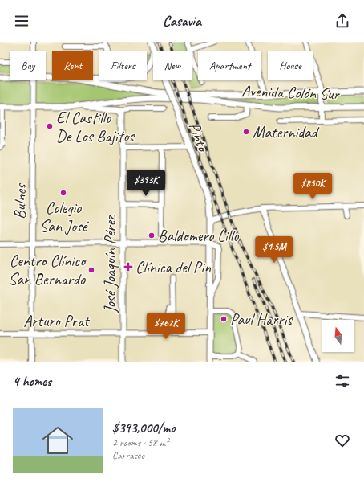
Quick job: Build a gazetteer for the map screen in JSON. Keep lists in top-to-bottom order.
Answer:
{
  "streets": {
    "main road": ["Avenida Colón Sur", "Pinto", "José Joaquín Pérez"],
    "street": ["Bulnes", "Arturo Prat"]
  },
  "crossings": [
    ["Avenida Colón Sur", "Bulnes"],
    ["Avenida Colón Sur", "José Joaquín Pérez"],
    ["Pinto", "Arturo Prat"],
    ["Bulnes", "Arturo Prat"],
    ["José Joaquín Pérez", "Arturo Prat"]
  ],
  "places": {
    "other": [
      "El Castillo De Los Bajitos",
      "Maternidad",
      "Colegio San José",
      "Baldomero Lillo",
      "Centro Clínico San Bernardo",
      "Paul Harris"
    ],
    "health": ["Clínica del Pin"]
  },
  "north": "top",
  "page": {
    "header": "Casavia",
    "chip": [
      "Buy",
      "Rent",
      "Filters",
      "New",
      "Apartment",
      "House"
    ],
    "price": [
      "$393K",
      "$850K",
      "$1.5M",
      "$762K"
    ],
    "heading": "4 homes",
    "list": [
      {
        "name": "$393,000/mo",
        "note": "2 rooms · 58 m² · Carrasco"
      }
    ]
  }
}
